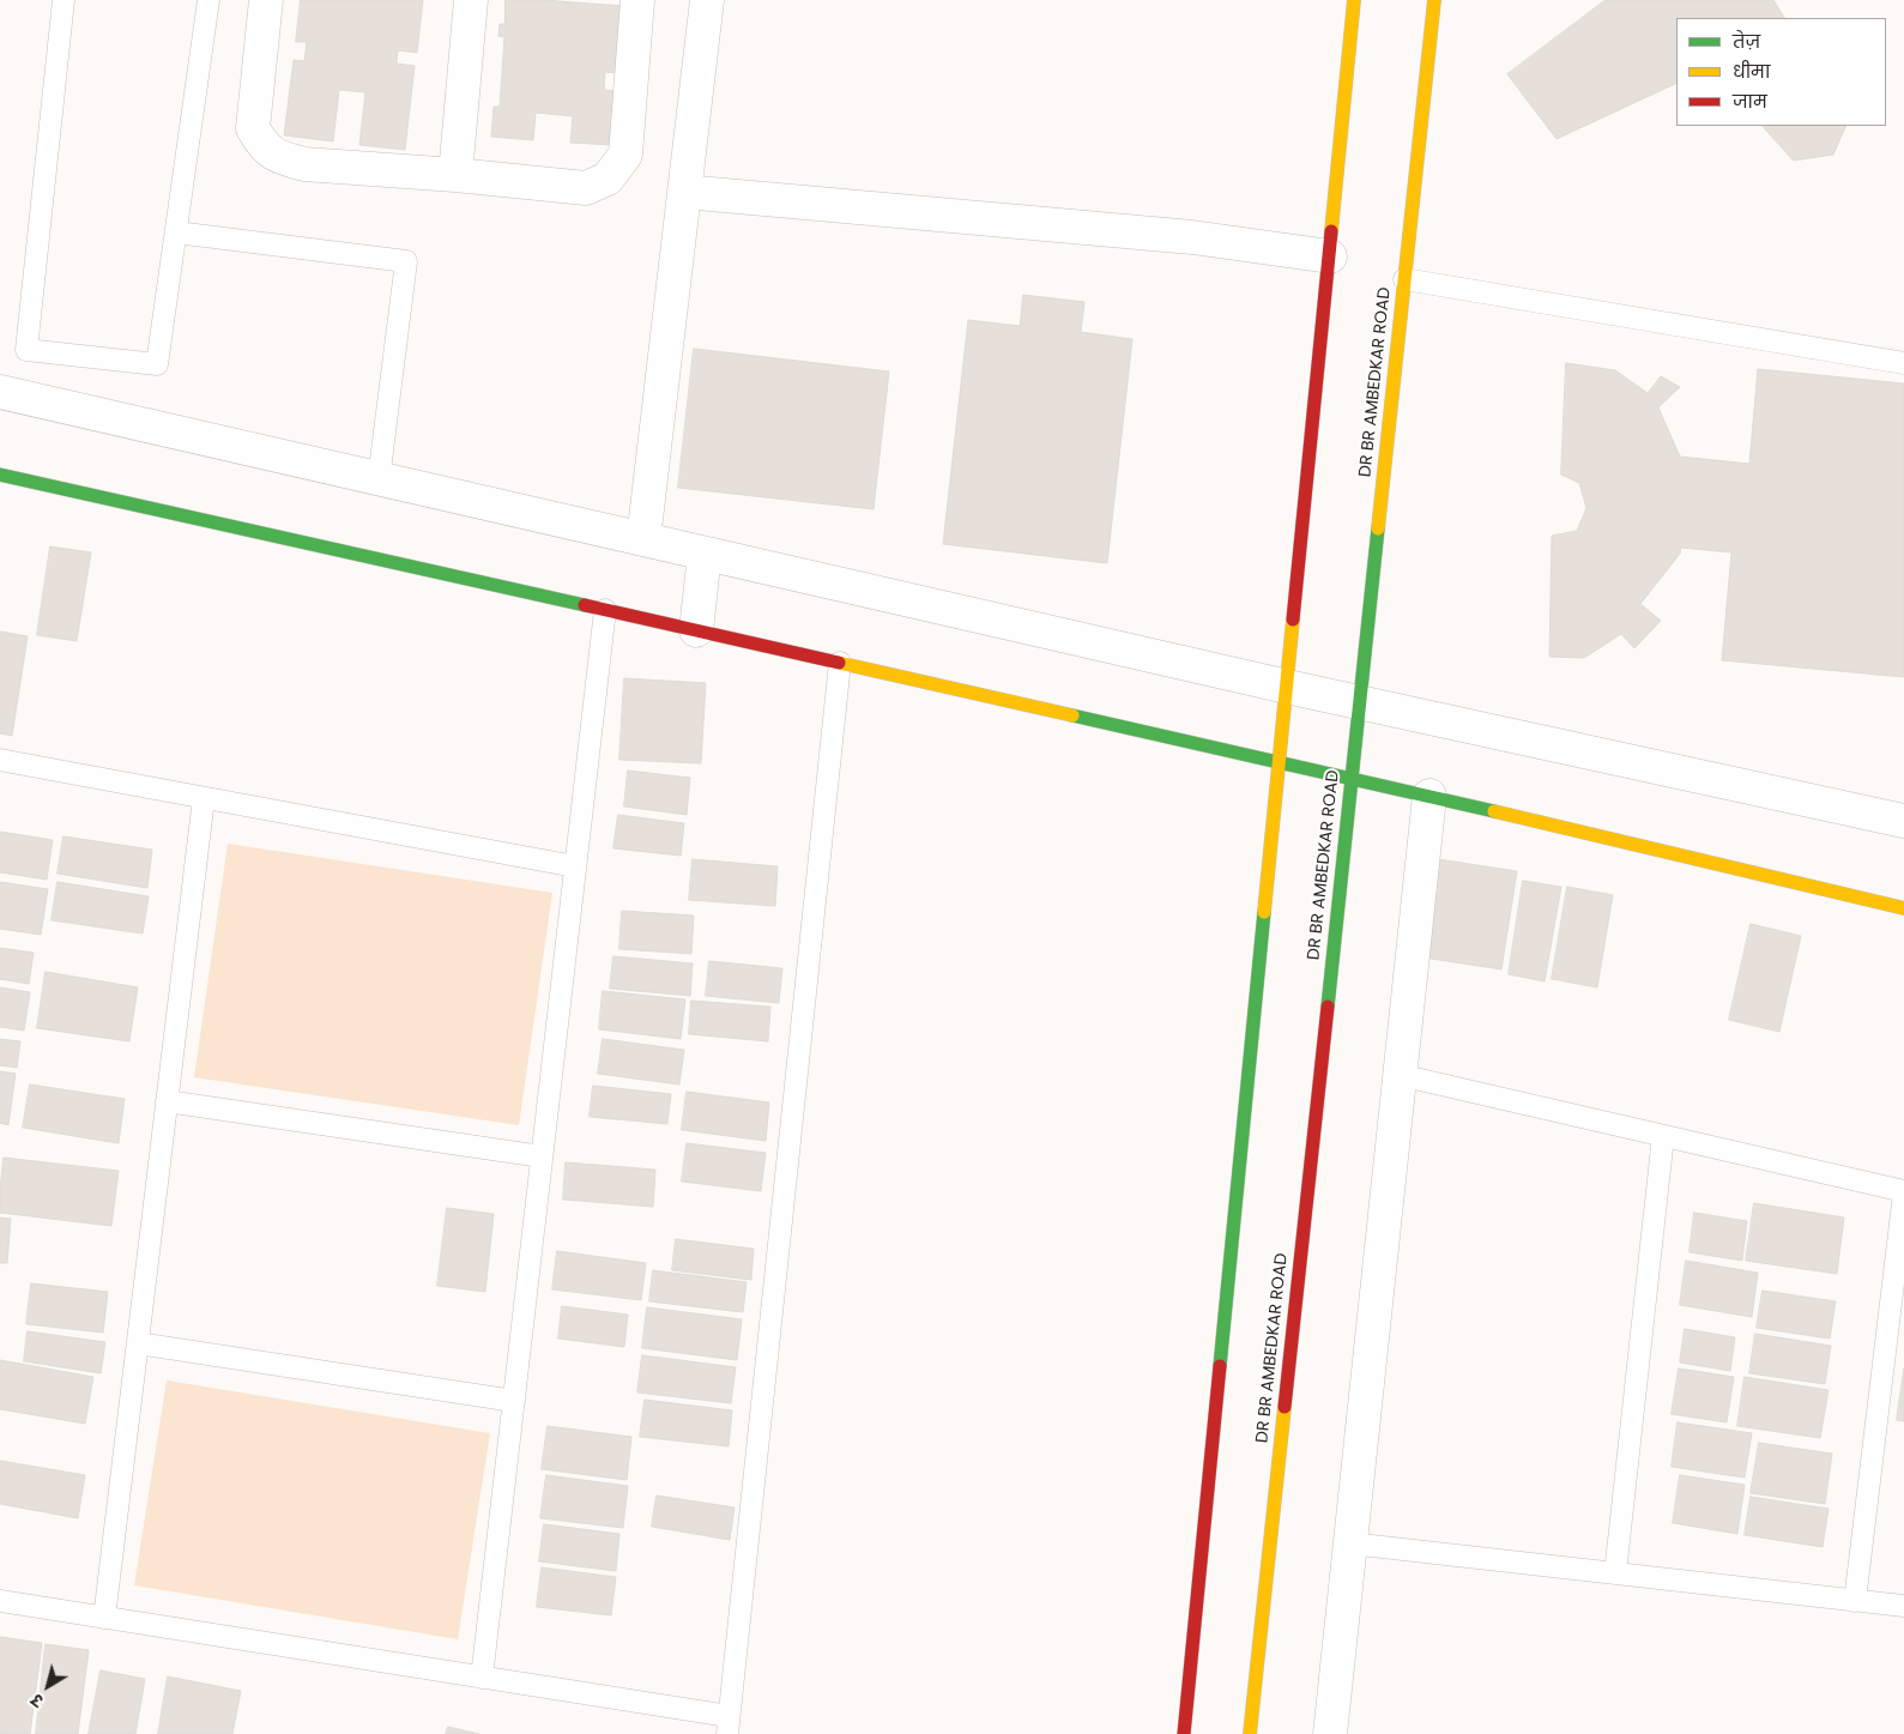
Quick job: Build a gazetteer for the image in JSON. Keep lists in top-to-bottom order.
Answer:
{
  "streets": {
    "street": ["DR BR AMBEDKAR ROAD"]
  },
  "legend": ["तेज़", "धीमा", "जाम"],
  "north": "bottom left"
}
